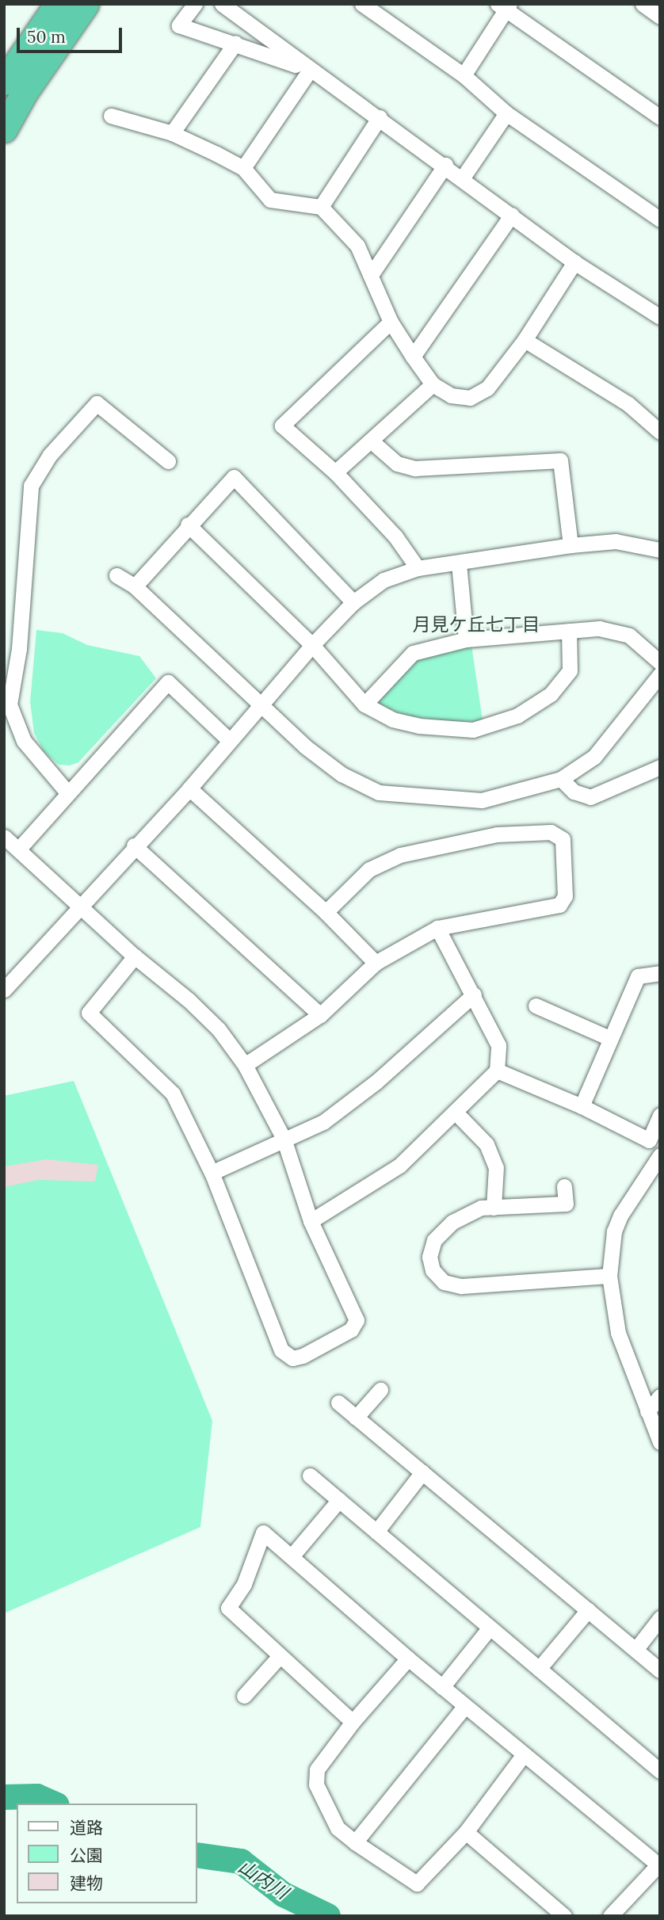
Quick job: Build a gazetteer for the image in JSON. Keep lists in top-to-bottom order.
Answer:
{
  "districts": ["月見ケ丘七丁目"],
  "water": ["山内川"],
  "legend": ["道路", "公園", "建物"],
  "scale_bar": "50 m"
}
